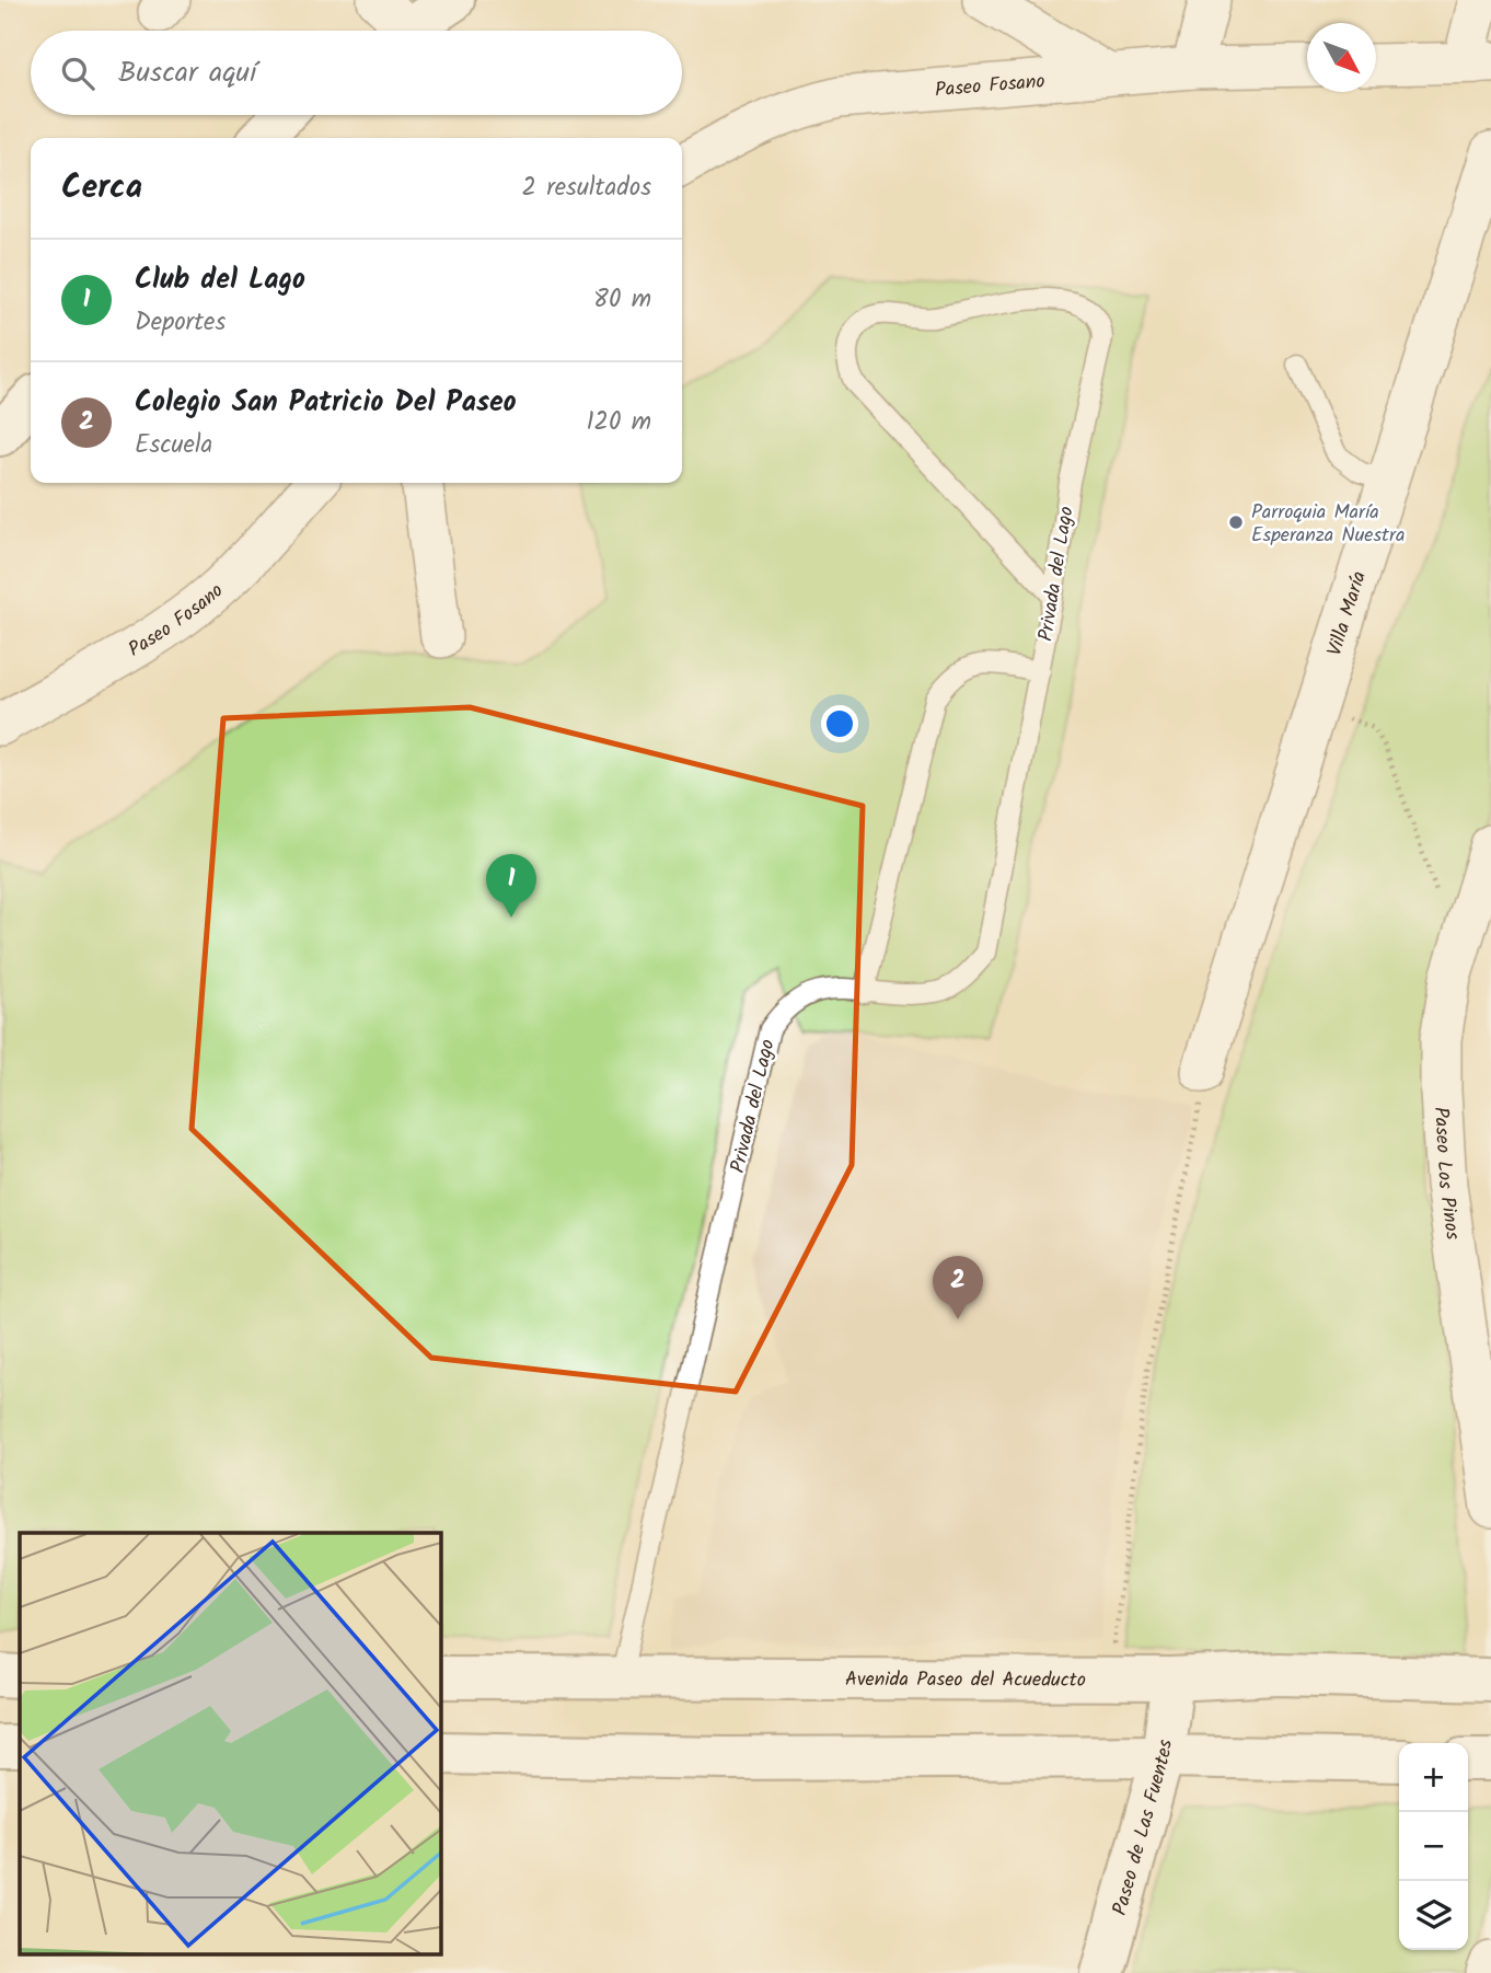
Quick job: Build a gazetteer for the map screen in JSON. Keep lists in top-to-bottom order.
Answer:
{
  "streets": {
    "street": [
      "Paseo Fosano",
      "Villa María",
      "Paseo Los Pinos",
      "Avenida Paseo del Acueducto",
      "Paseo de Las Fuentes"
    ],
    "lane": ["Privada del Lago"]
  },
  "crossings": [
    ["Privada del Lago", "Avenida Paseo del Acueducto"],
    ["Avenida Paseo del Acueducto", "Paseo de Las Fuentes"]
  ],
  "places": ["Parroquia María Esperanza Nuestra"],
  "north": "bottom right",
  "page": {
    "search": "Buscar aquí",
    "heading": ["Cerca", "2 resultados"],
    "list": [
      {
        "mark": "1",
        "name": "Club del Lago",
        "note": "Deportes",
        "value": "80 m"
      },
      {
        "mark": "2",
        "name": "Colegio San Patricio Del Paseo",
        "note": "Escuela",
        "value": "120 m"
      }
    ],
    "pins": ["1", "2"],
    "map_buttons": ["+", "−"]
  }
}
